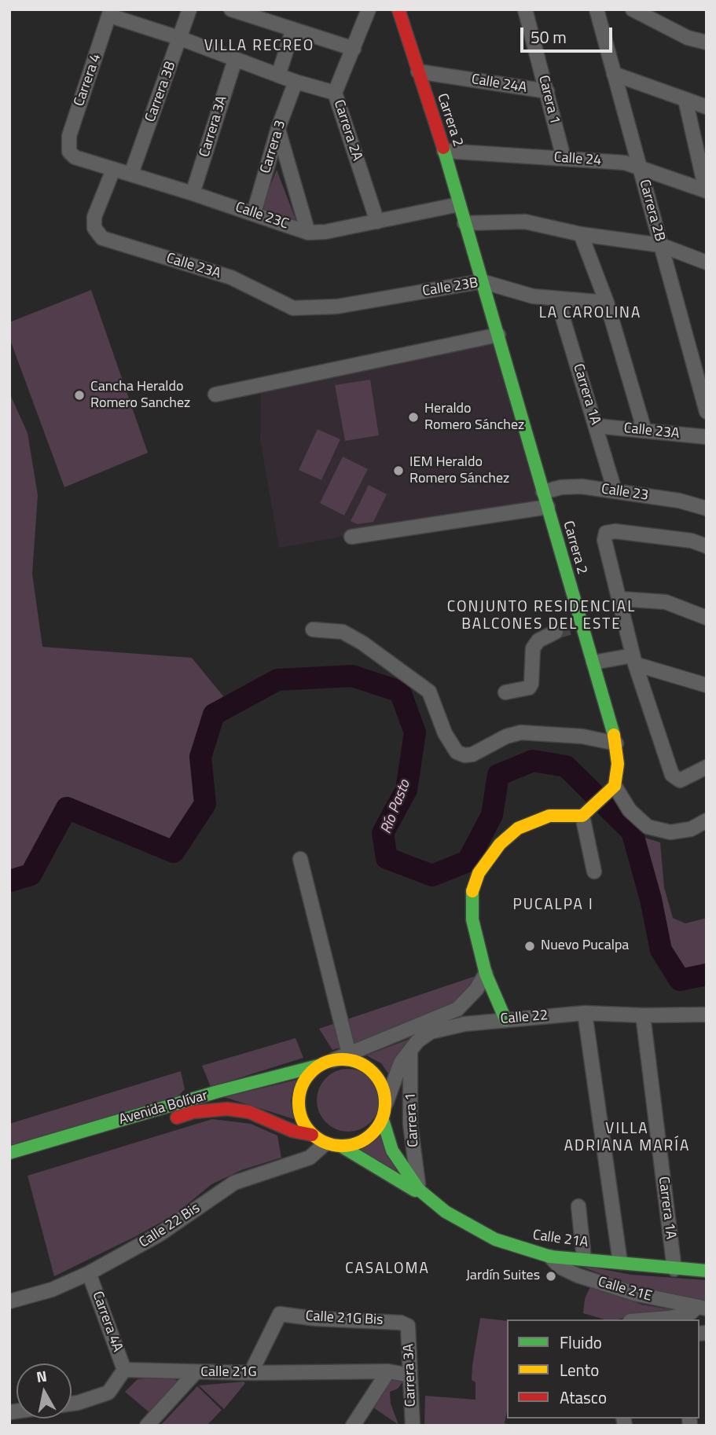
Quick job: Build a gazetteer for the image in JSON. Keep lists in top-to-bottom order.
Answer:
{
  "streets": {
    "main road": ["Carrera 2", "Avenida Bolívar", "Calle 21A"],
    "street": [
      "Carrera 4",
      "Calle 24A",
      "Carrera 3B",
      "Carera 1",
      "Carrera 3A",
      "Carrera 2A",
      "Carrera 3",
      "Calle 24",
      "Carrera 2B",
      "Calle 23C",
      "Calle 23A",
      "Calle 23B",
      "Carrera 1A",
      "Calle 23",
      "Calle 22",
      "Carrera 1",
      "Calle 22 Bis",
      "Calle 21E",
      "Calle 21G Bis",
      "Carrera 4A",
      "Calle 21G"
    ]
  },
  "crossings": [
    ["Carrera 4", "Calle 23C"],
    ["Calle 24A", "Carera 1"],
    ["Calle 24A", "Carrera 2"],
    ["Carrera 3B", "Calle 23C"],
    ["Carera 1", "Calle 24"],
    ["Carrera 2", "Calle 24"],
    ["Carrera 2", "Calle 23C"],
    ["Carrera 2", "Calle 23B"],
    ["Carrera 2", "Calle 23"],
    ["Carrera 3A", "Calle 23C"],
    ["Carrera 3A", "Calle 21G Bis"],
    ["Carrera 3A", "Calle 21G"],
    ["Carrera 2A", "Calle 23C"],
    ["Carrera 3", "Calle 23C"],
    ["Calle 24", "Carrera 2B"],
    ["Calle 23C", "Calle 23A"],
    ["Calle 23A", "Calle 23B"],
    ["Calle 23A", "Carrera 1A"],
    ["Calle 23B", "Carrera 1A"],
    ["Carrera 1A", "Calle 23"],
    ["Carrera 1A", "Calle 22"],
    ["Carrera 1A", "Calle 21A"],
    ["Calle 22", "Avenida Bolívar"],
    ["Calle 22", "Carrera 1"],
    ["Calle 22", "Calle 22 Bis"],
    ["Calle 22", "Calle 21A"],
    ["Avenida Bolívar", "Calle 22 Bis"],
    ["Avenida Bolívar", "Calle 21A"],
    ["Carrera 1", "Calle 21A"],
    ["Calle 22 Bis", "Calle 21A"],
    ["Calle 22 Bis", "Carrera 4A"],
    ["Calle 21A", "Calle 21E"],
    ["Calle 21G Bis", "Calle 21G"],
    ["Carrera 4A", "Calle 21G"]
  ],
  "districts": [
    "VILLA RECREO",
    "LA CAROLINA",
    "CONJUNTO RESIDENCIAL BALCONES DEL ESTE",
    "PUCALPA I",
    "VILLA ADRIANA MARÍA",
    "CASALOMA"
  ],
  "water": ["Río Pasto"],
  "places": [
    "Cancha Heraldo Romero Sanchez",
    "Heraldo Romero Sánchez",
    "IEM Heraldo Romero Sánchez",
    "Nuevo Pucalpa",
    "Jardín Suites"
  ],
  "legend": ["Fluido", "Lento", "Atasco"],
  "scale_bar": "50 m",
  "north": "top"
}
